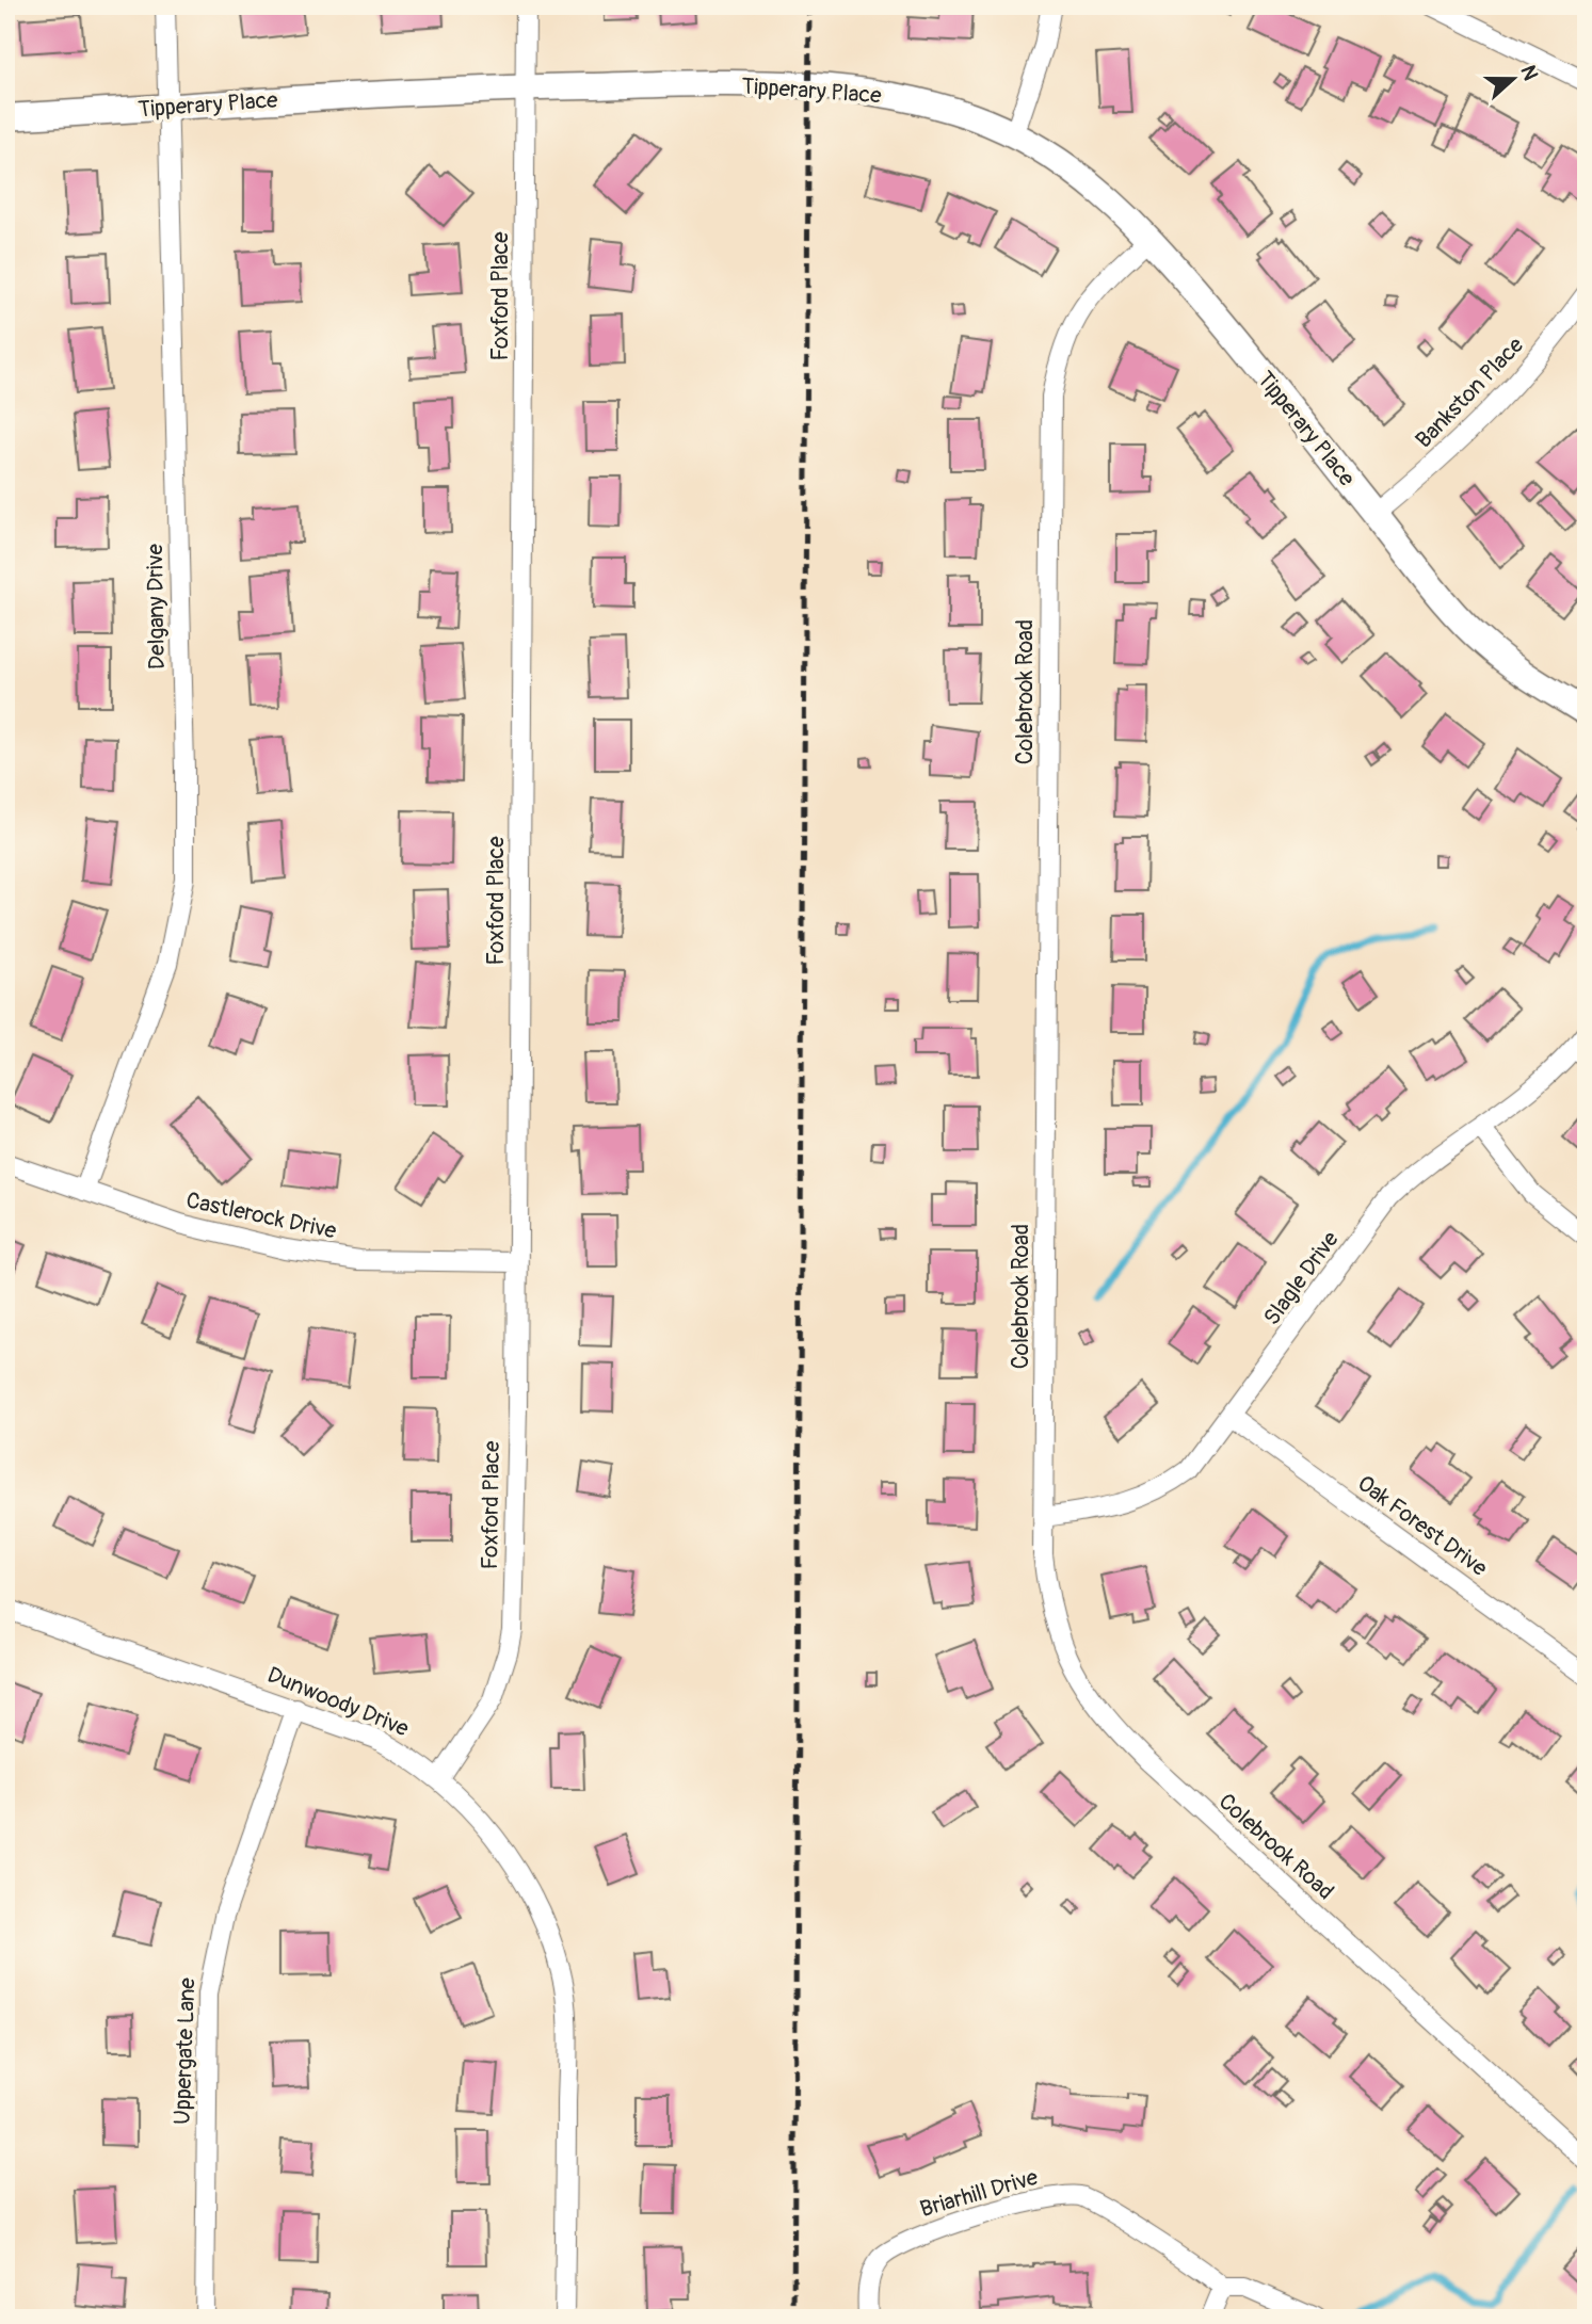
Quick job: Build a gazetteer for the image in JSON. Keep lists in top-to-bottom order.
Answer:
{
  "streets": {
    "street": [
      "Tipperary Place",
      "Foxford Place",
      "Bankston Place",
      "Delgany Drive",
      "Colebrook Road",
      "Castlerock Drive",
      "Slagle Drive",
      "Oak Forest Drive",
      "Dunwoody Drive",
      "Uppergate Lane",
      "Briarhill Drive"
    ]
  },
  "crossings": [
    ["Tipperary Place", "Foxford Place"],
    ["Tipperary Place", "Bankston Place"],
    ["Tipperary Place", "Delgany Drive"],
    ["Tipperary Place", "Colebrook Road"],
    ["Foxford Place", "Castlerock Drive"],
    ["Foxford Place", "Dunwoody Drive"],
    ["Delgany Drive", "Castlerock Drive"],
    ["Colebrook Road", "Slagle Drive"],
    ["Slagle Drive", "Oak Forest Drive"],
    ["Dunwoody Drive", "Uppergate Lane"]
  ],
  "north": "right"
}
